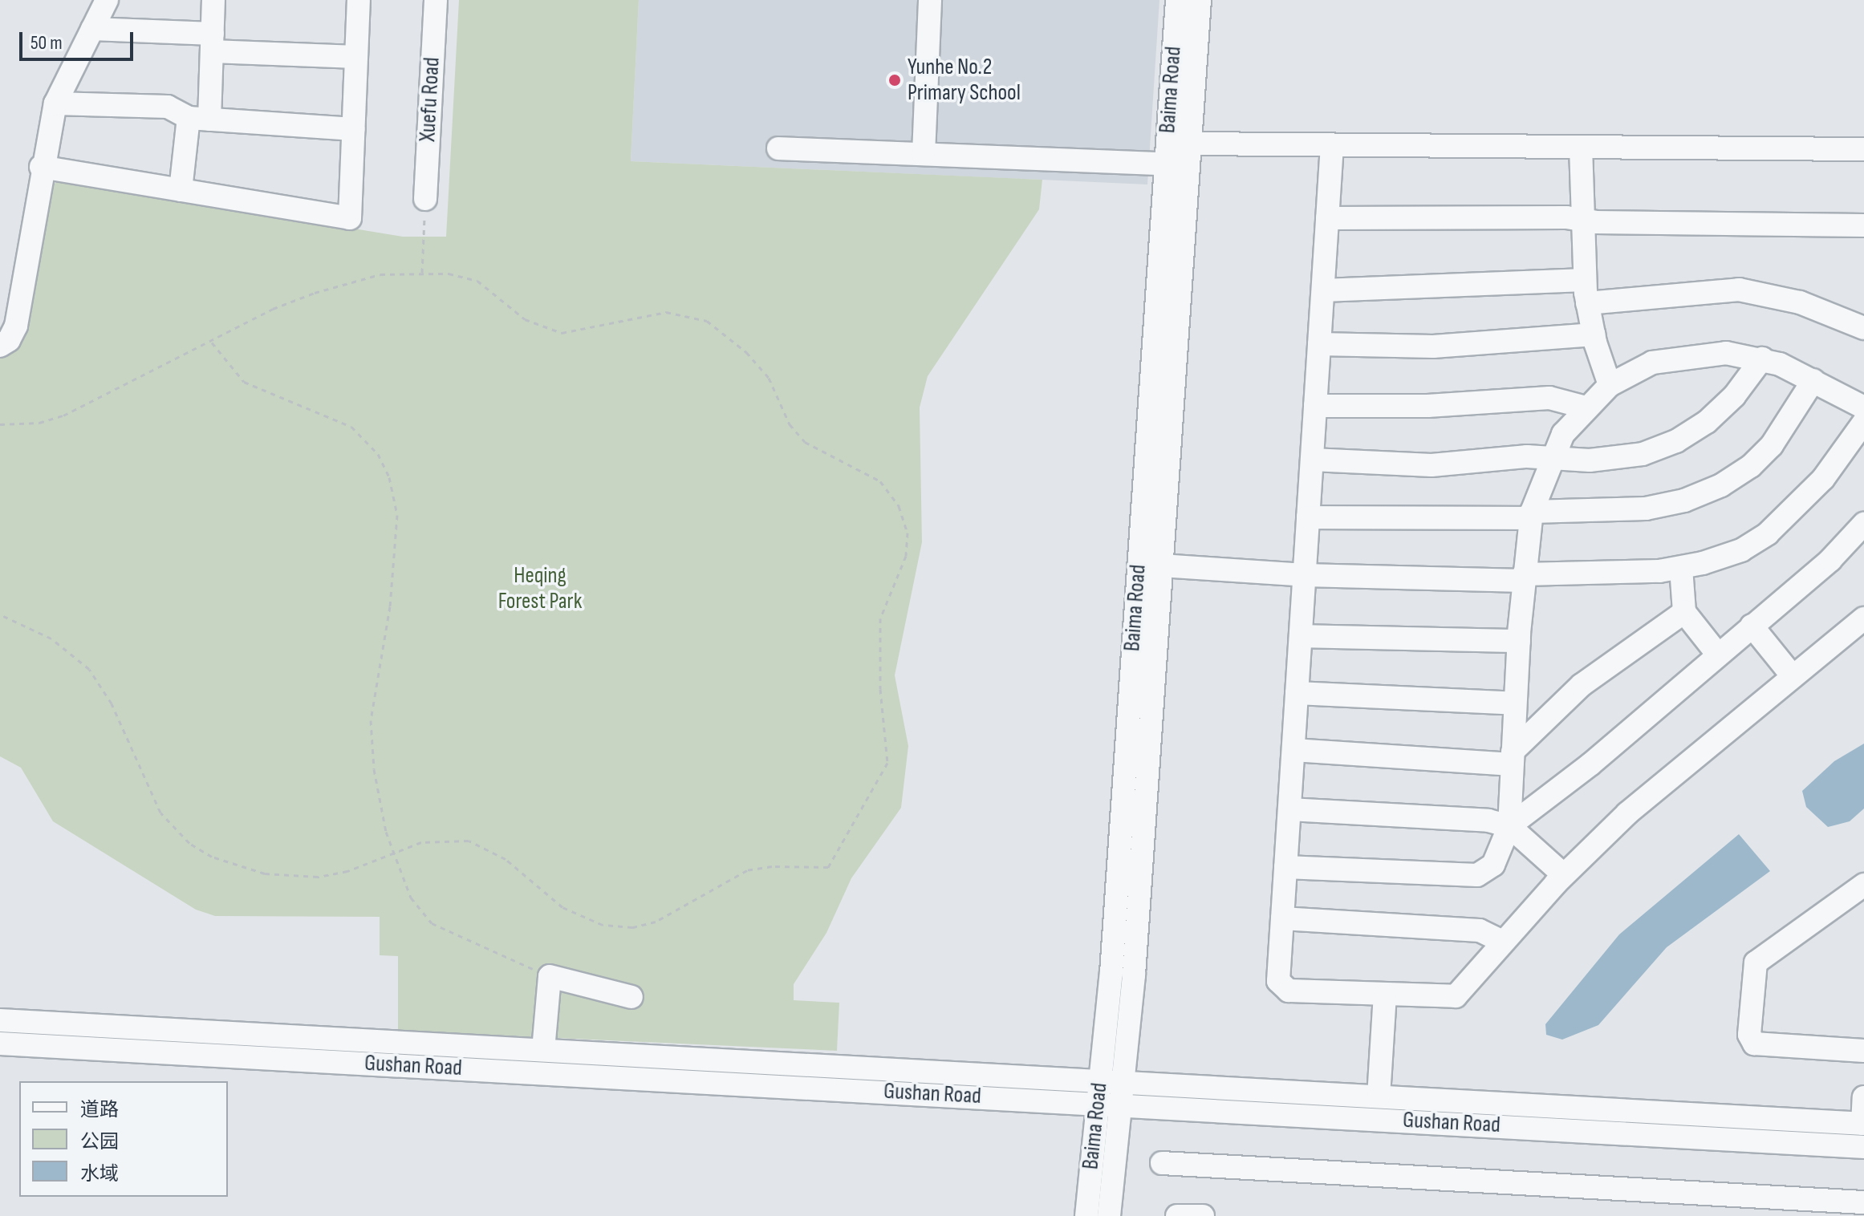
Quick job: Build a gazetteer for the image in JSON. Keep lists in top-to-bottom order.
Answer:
{
  "streets": {
    "street": ["Baima Road", "Xuefu Road", "Gushan Road"]
  },
  "crossings": [
    ["Baima Road", "Gushan Road"]
  ],
  "parks": ["Heqing Forest Park"],
  "places": ["Yunhe No.2 Primary School"],
  "legend": ["道路", "公园", "水域"],
  "scale_bar": "50 m"
}
